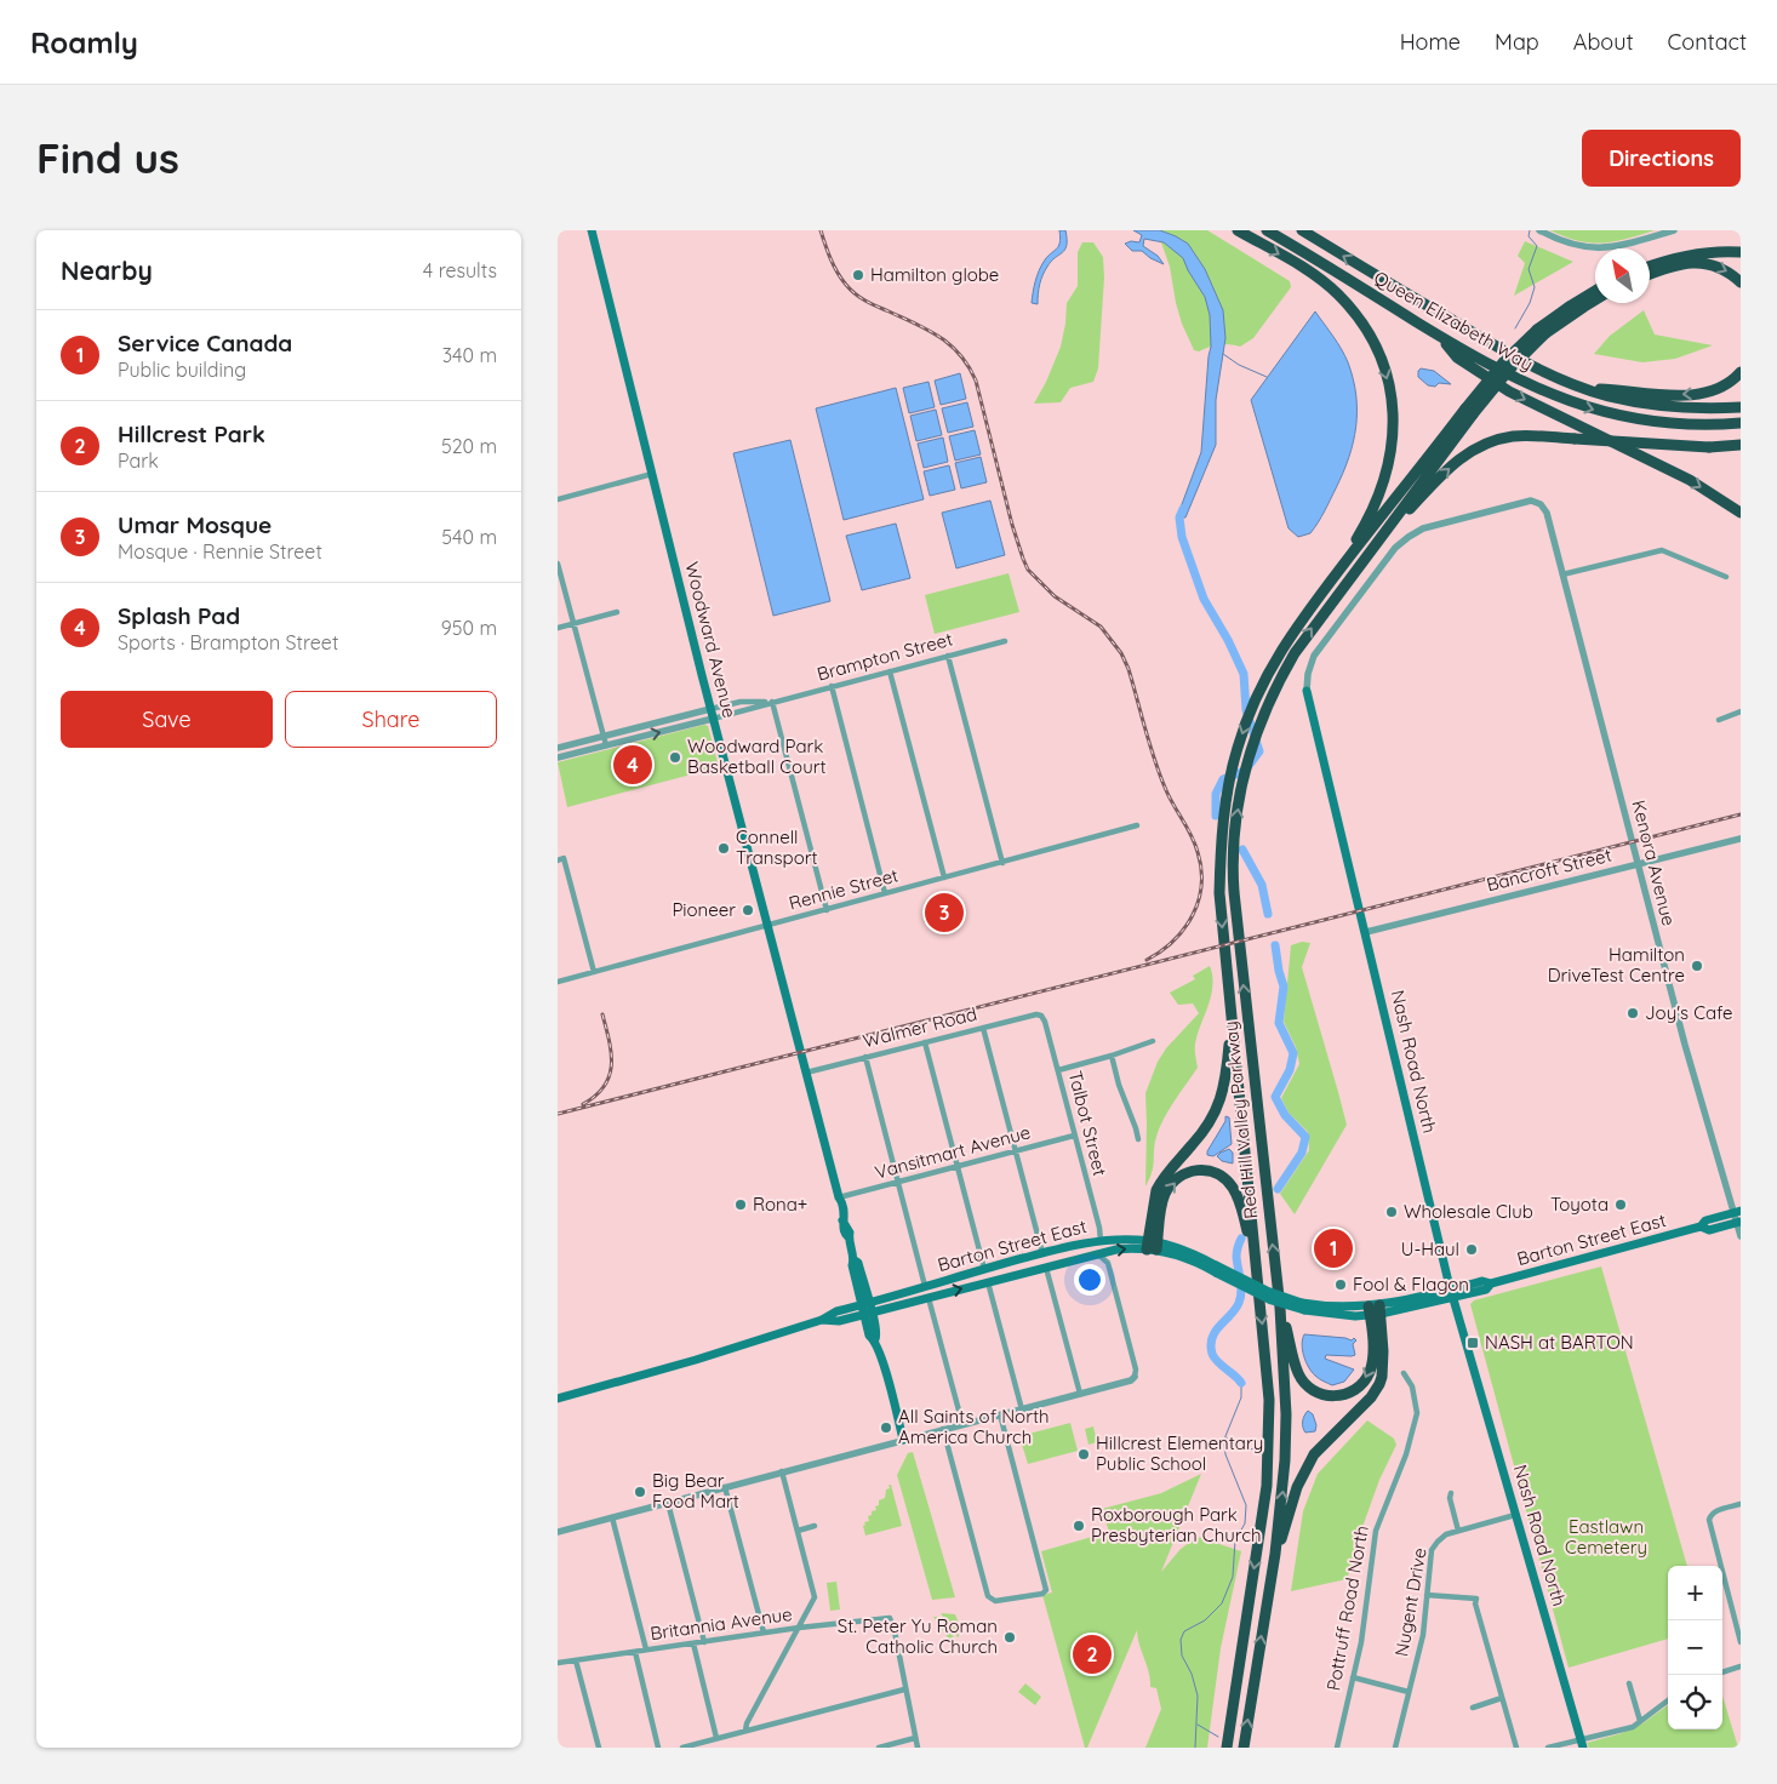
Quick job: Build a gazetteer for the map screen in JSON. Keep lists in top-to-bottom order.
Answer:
{
  "streets": {
    "highway": ["Queen Elizabeth Way", "Red Hill Valley Parkway"],
    "main road": ["Woodward Avenue", "Nash Road North", "Barton Street East"],
    "street": [
      "Brampton Street",
      "Kenora Avenue",
      "Bancroft Street",
      "Rennie Street",
      "Walmer Road",
      "Talbot Street",
      "Vansitmart Avenue",
      "Nugent Drive",
      "Pottruff Road North",
      "Britannia Avenue"
    ]
  },
  "crossings": [
    ["Woodward Avenue", "Brampton Street"],
    ["Woodward Avenue", "Rennie Street"],
    ["Woodward Avenue", "Walmer Road"],
    ["Woodward Avenue", "Vansitmart Avenue"],
    ["Woodward Avenue", "Barton Street East"],
    ["Kenora Avenue", "Bancroft Street"],
    ["Kenora Avenue", "Nash Road North"],
    ["Kenora Avenue", "Barton Street East"],
    ["Bancroft Street", "Nash Road North"],
    ["Walmer Road", "Talbot Street"],
    ["Nash Road North", "Barton Street East"],
    ["Nash Road North", "Nugent Drive"],
    ["Talbot Street", "Vansitmart Avenue"],
    ["Talbot Street", "Barton Street East"]
  ],
  "parks": ["Eastlawn Cemetery"],
  "places": {
    "other": [
      "Hamilton globe",
      "Woodward Park Basketball Court",
      "Connell Transport",
      "Pioneer",
      "Hamilton DriveTest Centre",
      "Joy's Cafe",
      "Rona+",
      "Toyota",
      "Wholesale Club",
      "U-Haul",
      "Fool & Flagon",
      "All Saints of North America Church",
      "Hillcrest Elementary Public School",
      "Big Bear Food Mart",
      "Roxborough Park Presbyterian Church",
      "St. Peter Yu Roman Catholic Church"
    ],
    "transit": ["NASH at BARTON"]
  },
  "north": "top left",
  "page": {
    "header": "Roamly",
    "nav": [
      "Home",
      "Map",
      "About",
      "Contact"
    ],
    "buttons": [
      "Directions",
      ["Save", "Share"]
    ],
    "title": "Find us",
    "heading": ["Nearby", "4 results"],
    "list": [
      {
        "mark": "1",
        "name": "Service Canada",
        "note": "Public building",
        "value": "340 m"
      },
      {
        "mark": "2",
        "name": "Hillcrest Park",
        "note": "Park",
        "value": "520 m"
      },
      {
        "mark": "3",
        "name": "Umar Mosque",
        "note": "Mosque · Rennie Street",
        "value": "540 m"
      },
      {
        "mark": "4",
        "name": "Splash Pad",
        "note": "Sports · Brampton Street",
        "value": "950 m"
      }
    ],
    "pins": [
      "4",
      "3",
      "1",
      "2"
    ],
    "map_buttons": ["+", "−"]
  }
}
